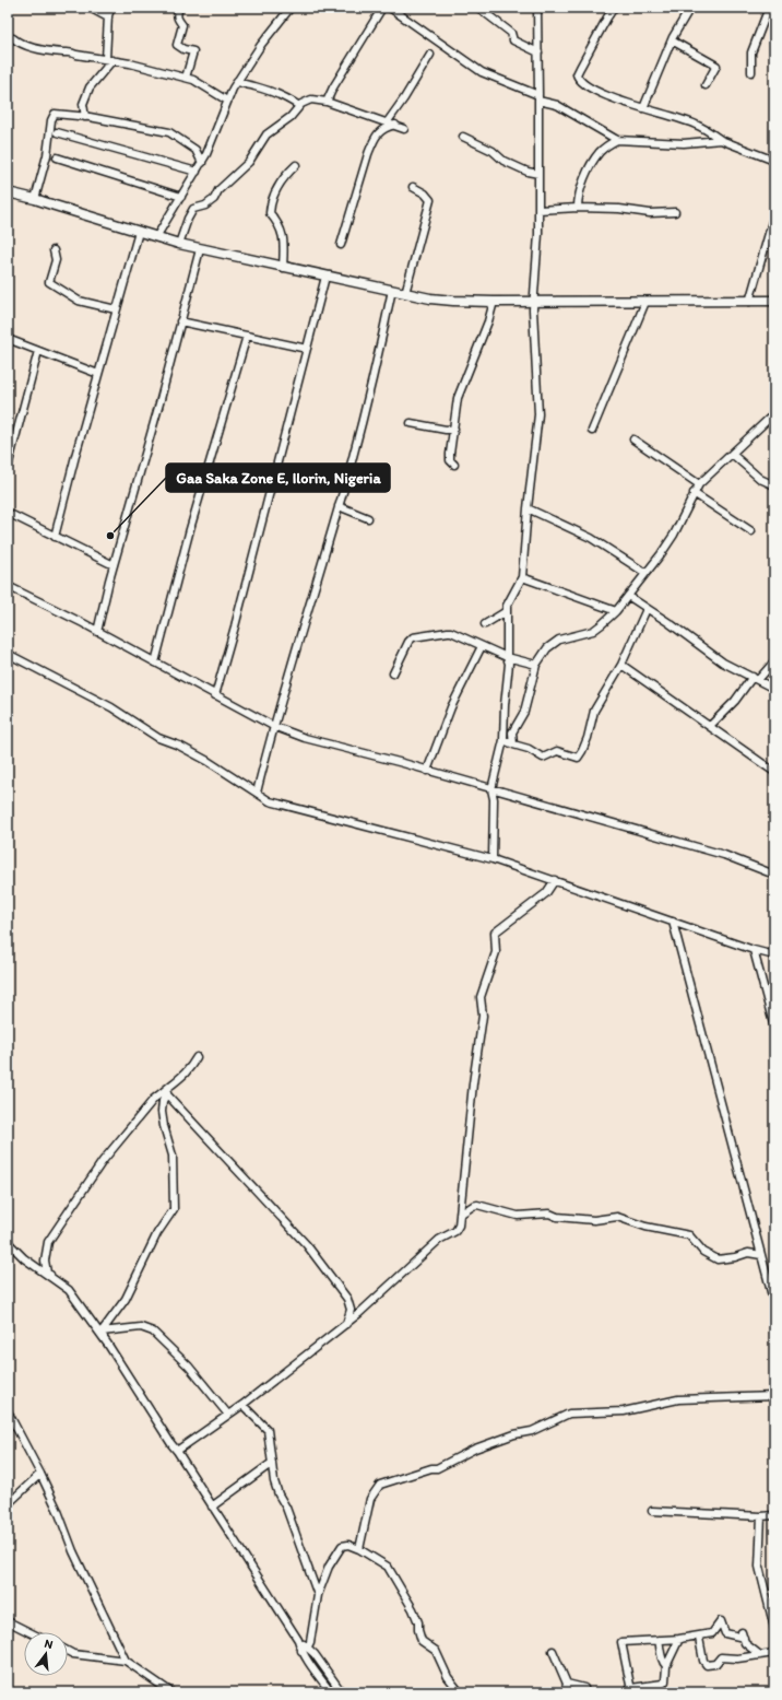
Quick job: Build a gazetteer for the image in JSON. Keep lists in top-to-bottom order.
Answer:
{
  "places": ["Gaa Saka Zone E, Ilorin, Nigeria"],
  "north": "top"
}
